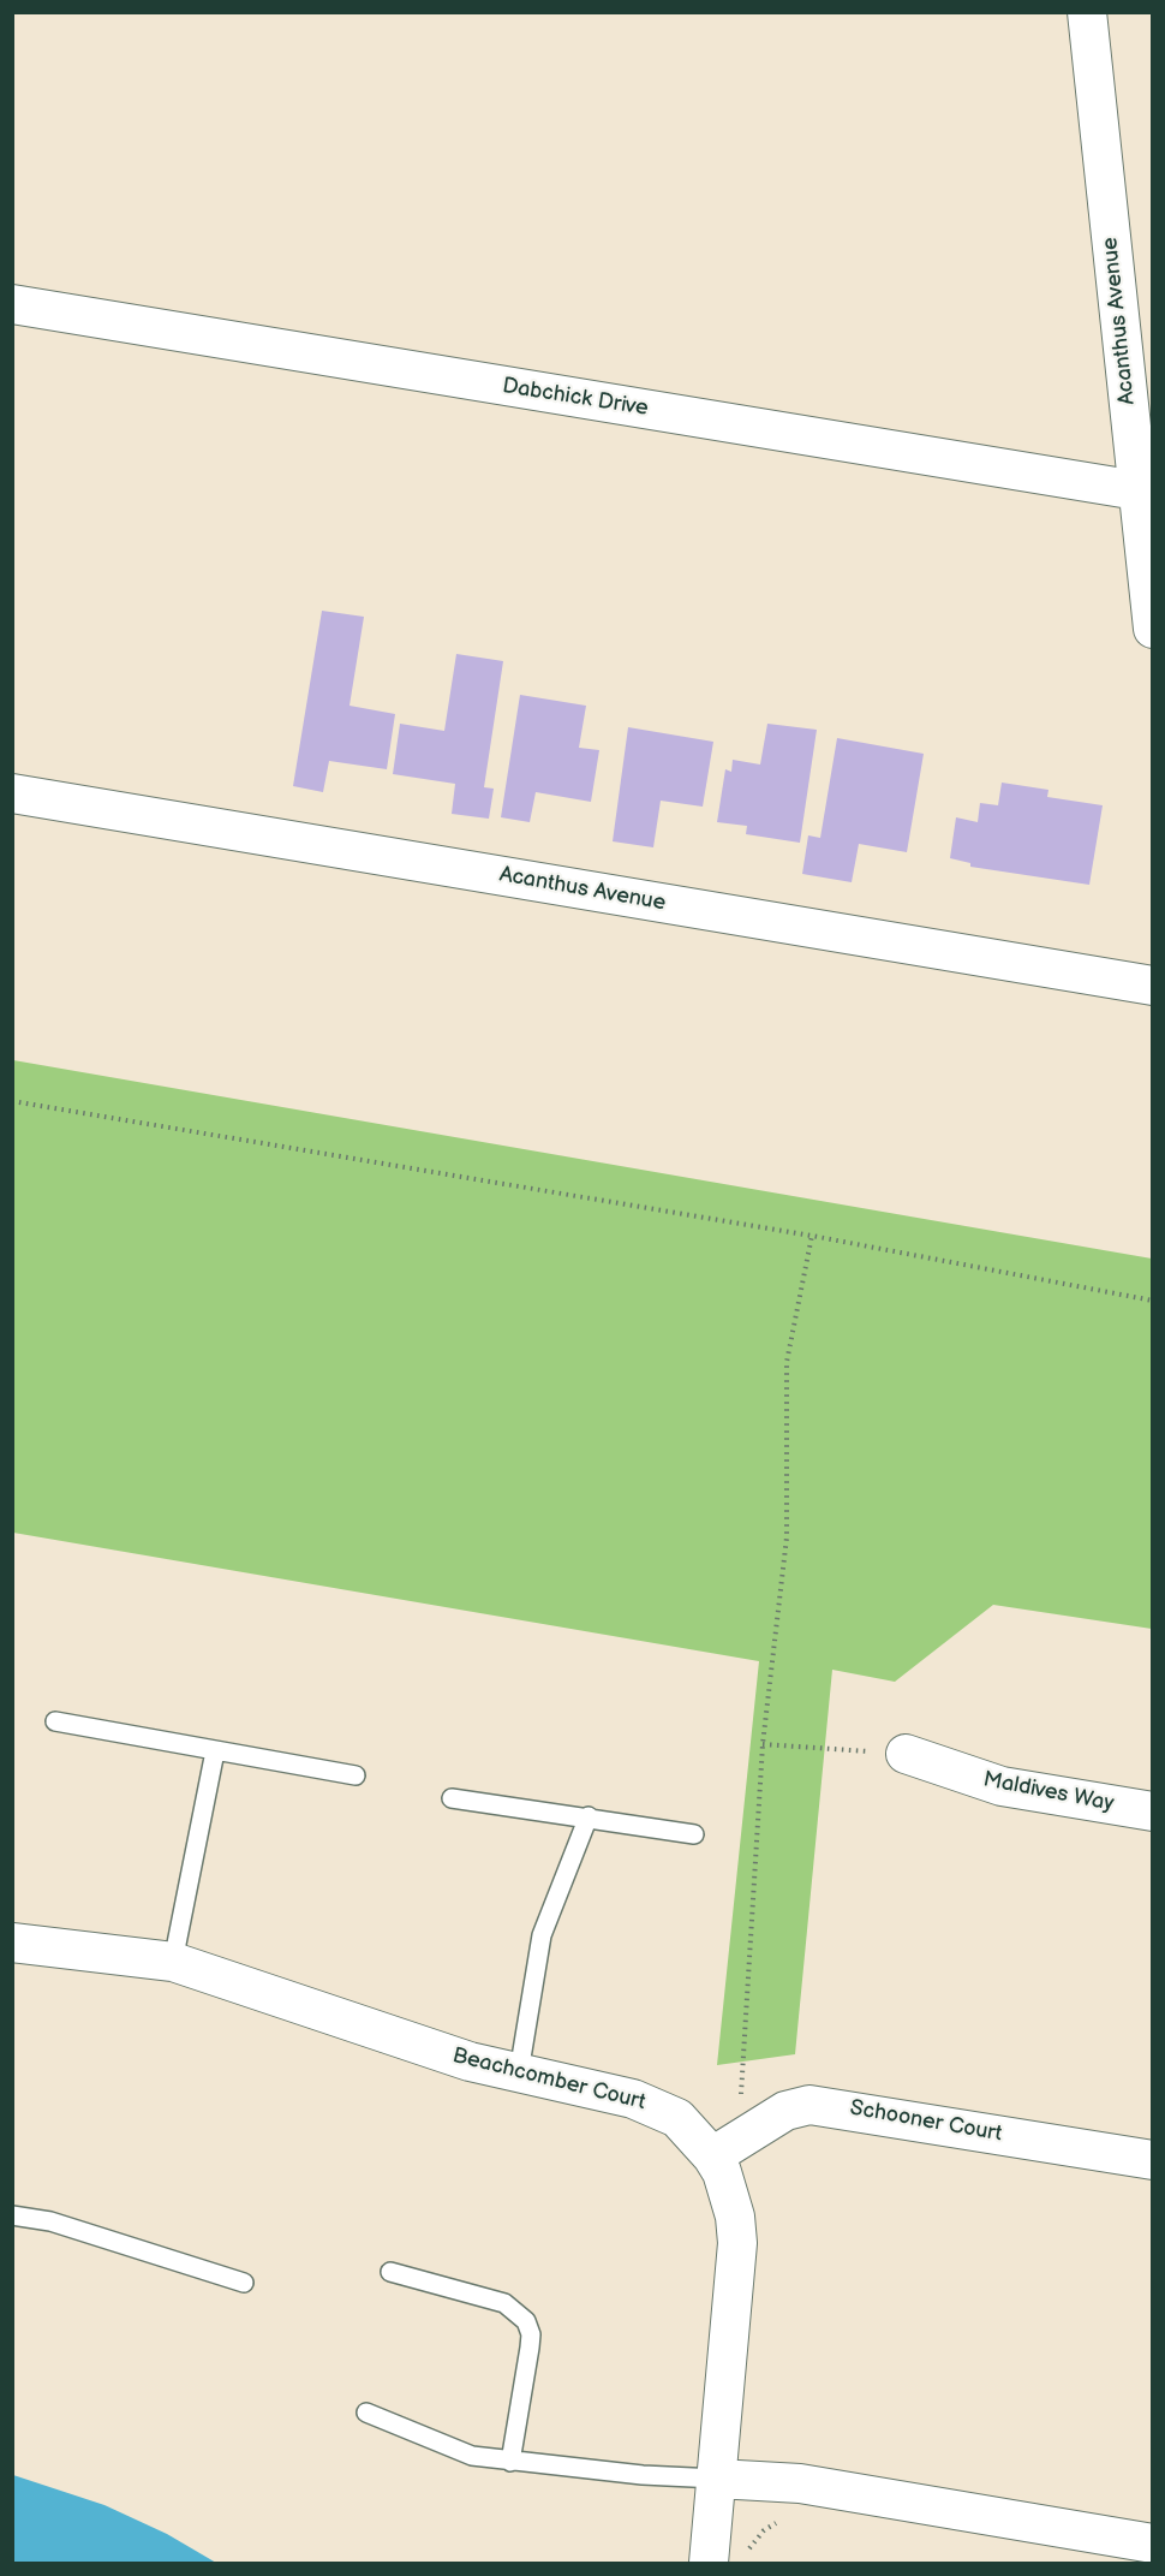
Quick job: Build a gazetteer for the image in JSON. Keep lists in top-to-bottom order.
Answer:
{
  "streets": {
    "street": [
      "Acanthus Avenue",
      "Dabchick Drive",
      "Maldives Way",
      "Beachcomber Court",
      "Schooner Court"
    ]
  },
  "crossings": [
    ["Acanthus Avenue", "Dabchick Drive"],
    ["Beachcomber Court", "Schooner Court"]
  ]
}
